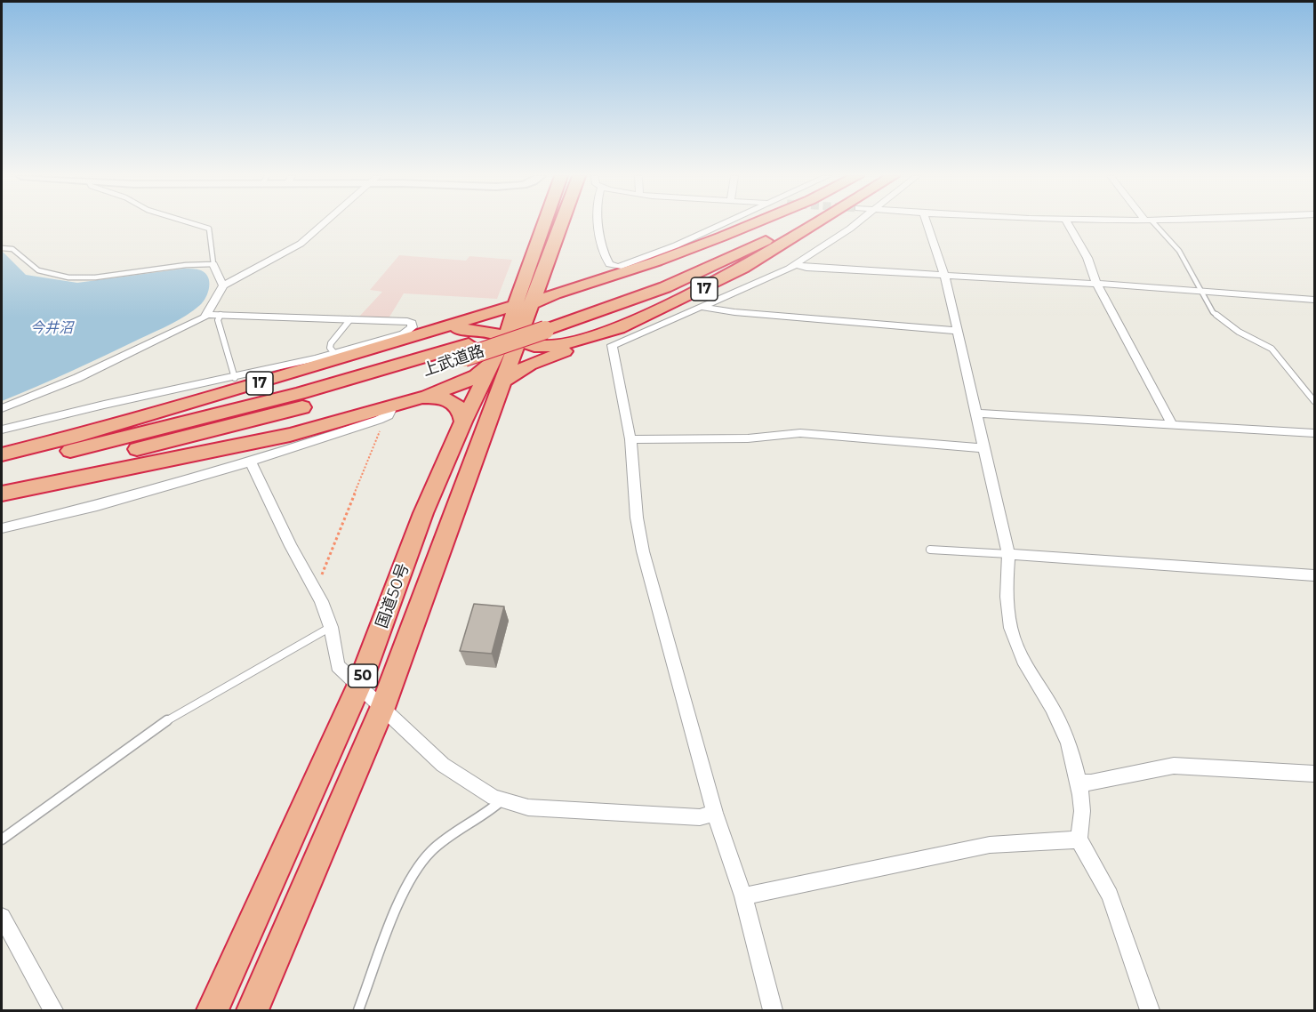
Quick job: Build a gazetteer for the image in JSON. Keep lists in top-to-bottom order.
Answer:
{
  "streets": {
    "highway": [
      "17",
      "上武道路",
      "国道50号",
      "50"
    ]
  },
  "crossings": [
    ["17", "国道50号"]
  ],
  "water": ["今井沼"]
}
